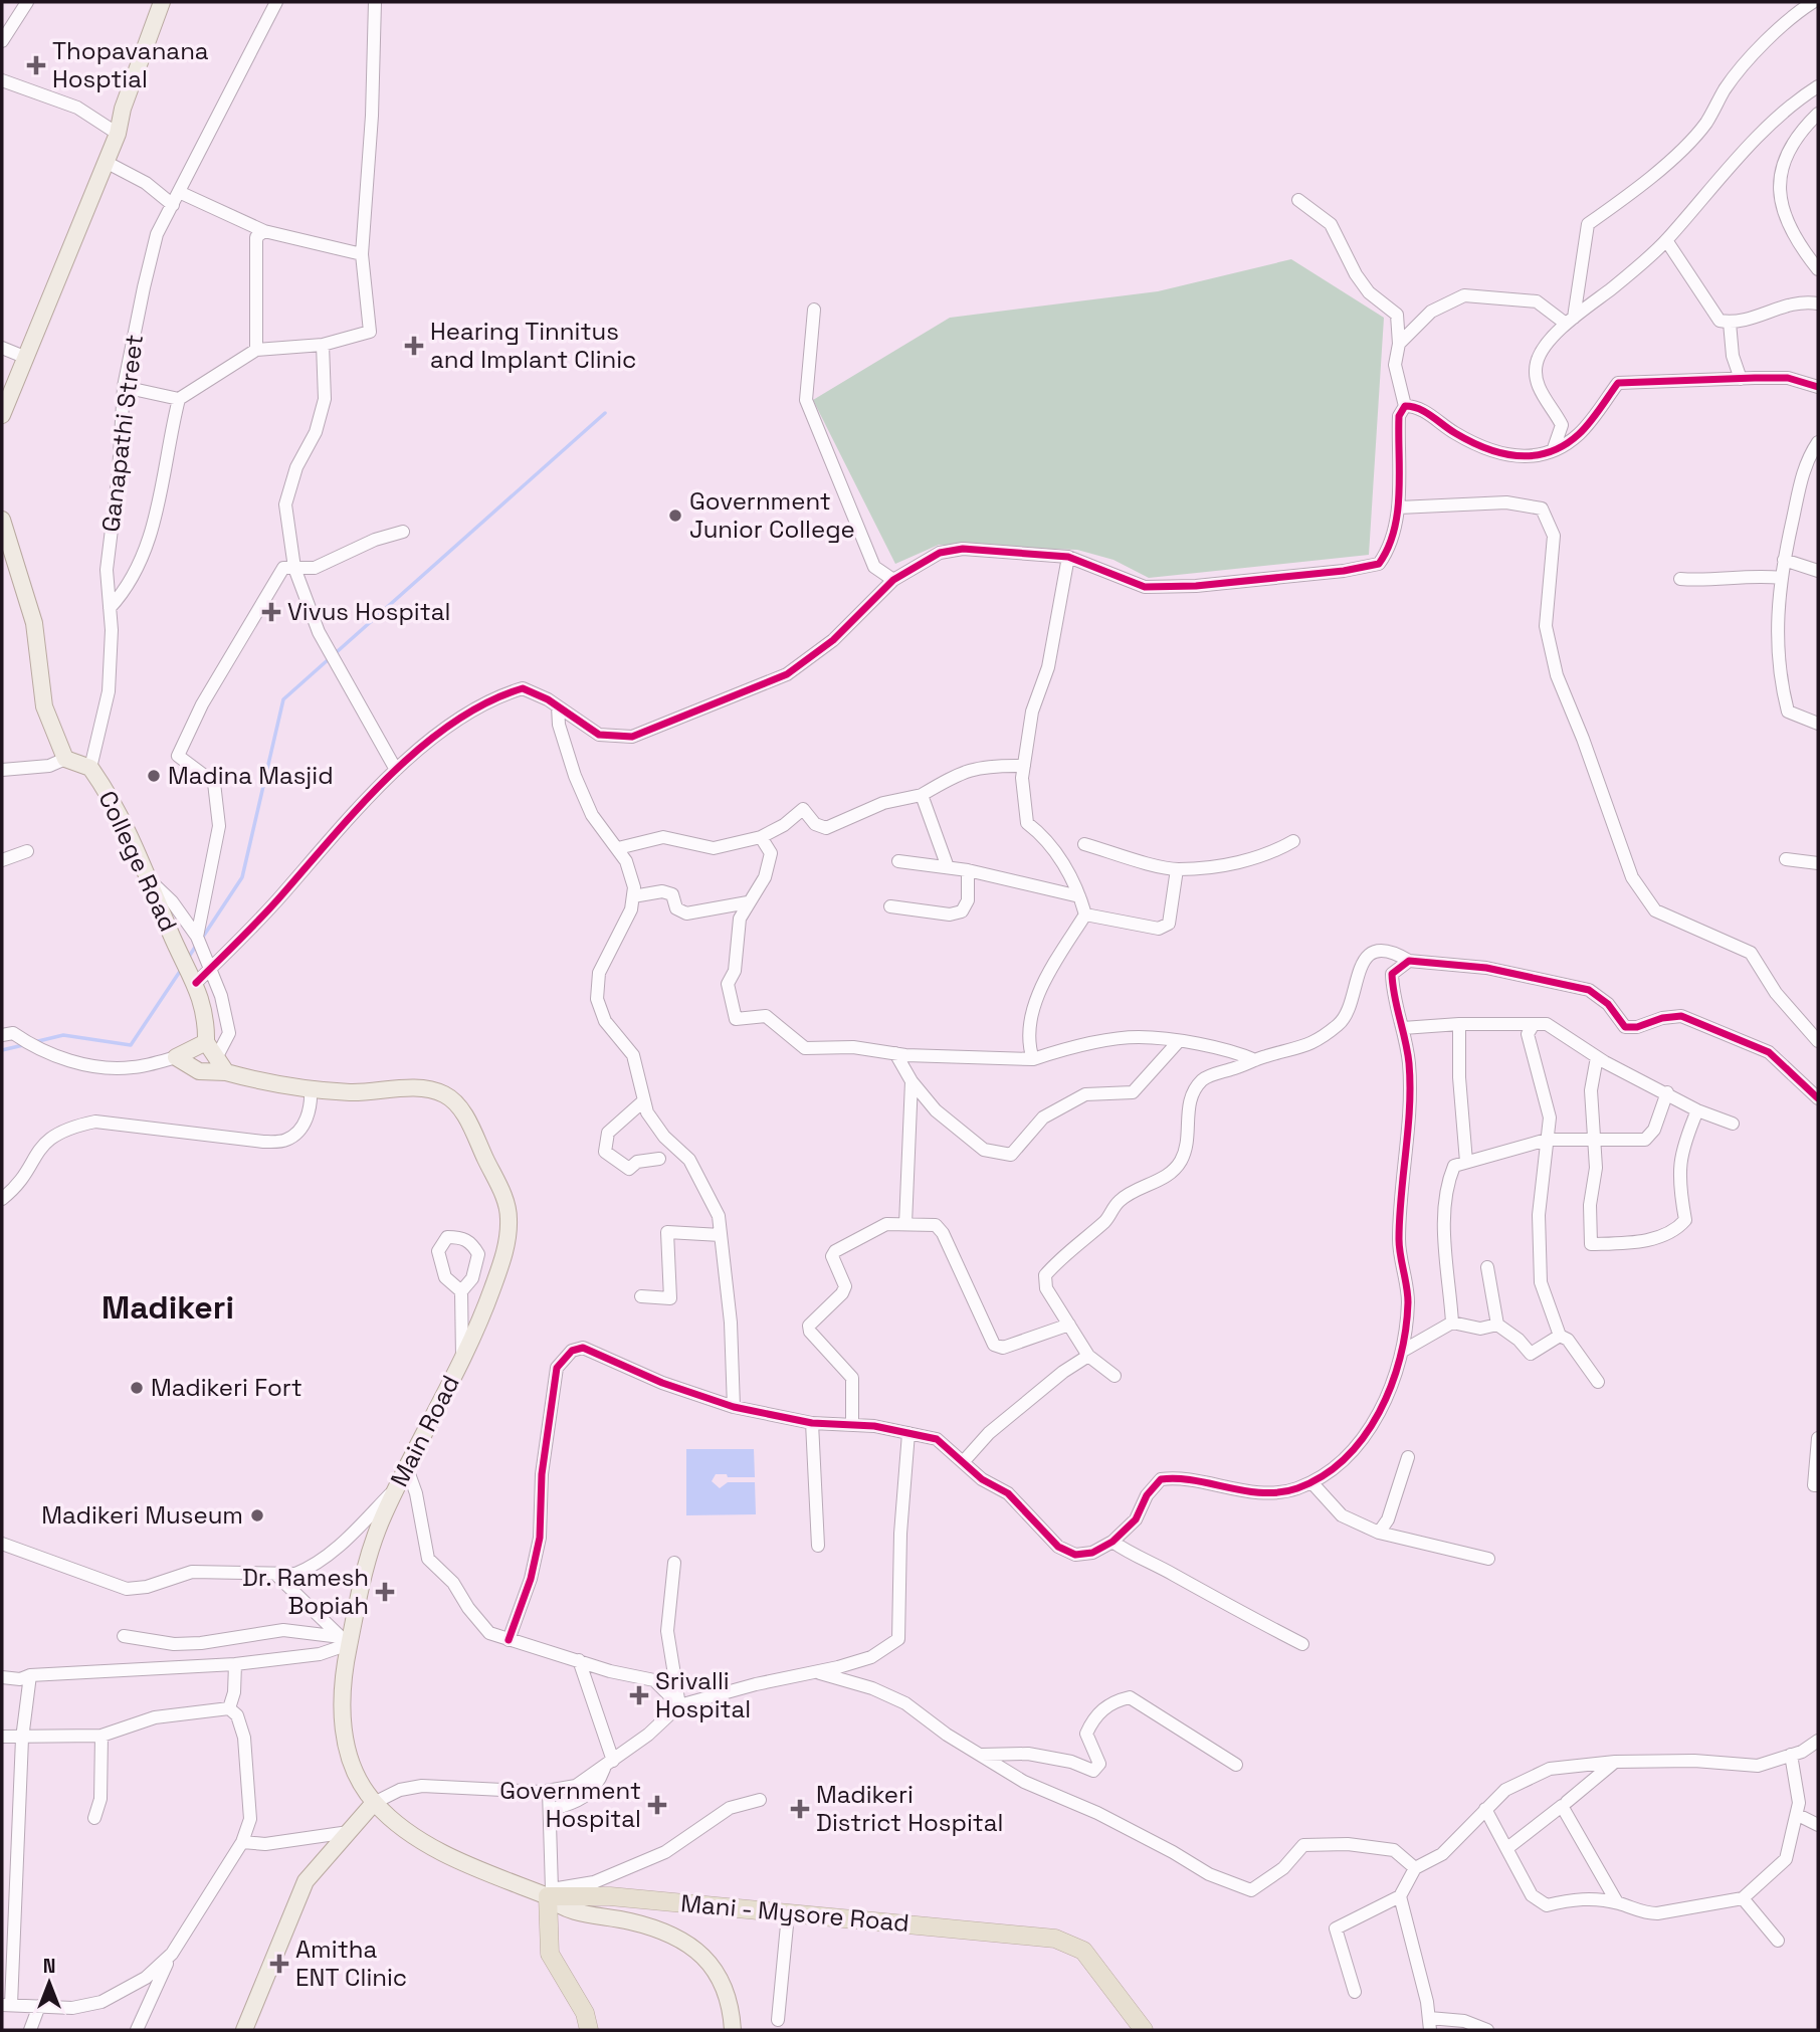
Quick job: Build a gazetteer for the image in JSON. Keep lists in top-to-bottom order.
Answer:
{
  "streets": {
    "highway": ["Mani - Mysore Road"],
    "main road": ["College Road", "Main Road"],
    "street": ["Ganapathi Street"]
  },
  "crossings": [
    ["Ganapathi Street", "College Road"],
    ["Main Road", "Mani - Mysore Road"]
  ],
  "districts": ["Madikeri"],
  "places": {
    "health": [
      "Thopavanana Hosptial",
      "Hearing Tinnitus and Implant Clinic",
      "Vivus Hospital",
      "Dr. Ramesh Bopiah",
      "Srivalli Hospital",
      "Government Hospital",
      "Madikeri District Hospital",
      "Amitha ENT Clinic"
    ],
    "other": [
      "Government Junior College",
      "Madina Masjid",
      "Madikeri Fort",
      "Madikeri Museum"
    ]
  },
  "north": "top"
}
